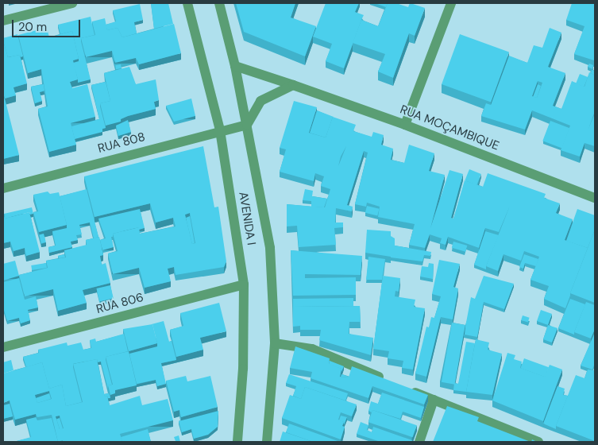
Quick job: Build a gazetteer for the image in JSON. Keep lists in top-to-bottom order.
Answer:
{
  "streets": {
    "street": [
      "RUA MOÇAMBIQUE",
      "RUA 808",
      "AVENIDA I",
      "RUA 806"
    ]
  },
  "crossings": [
    ["RUA MOÇAMBIQUE", "AVENIDA I"],
    ["RUA 808", "AVENIDA I"],
    ["AVENIDA I", "RUA 806"]
  ],
  "scale_bar": "20 m"
}
